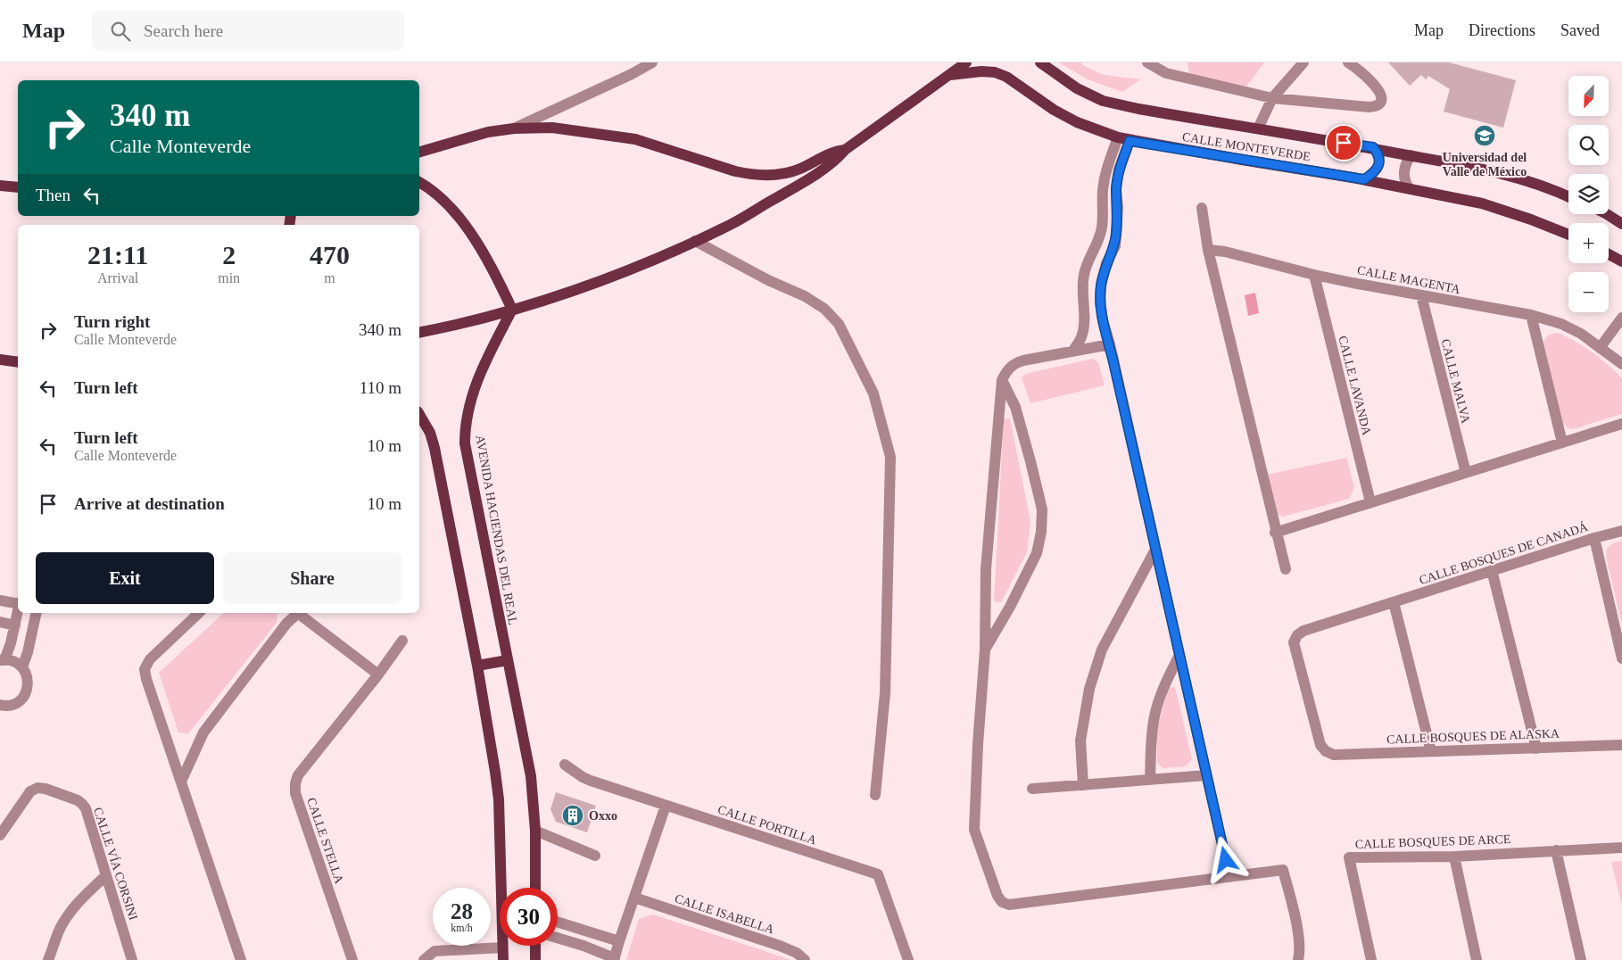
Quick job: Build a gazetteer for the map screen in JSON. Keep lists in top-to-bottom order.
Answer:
{
  "streets": {
    "main road": ["CALLE MONTEVERDE", "AVENIDA HACIENDAS DEL REAL"],
    "street": [
      "CALLE MAGENTA",
      "CALLE MALVA",
      "CALLE LAVANDA",
      "CALLE BOSQUES DE CANADÁ",
      "CALLE BOSQUES DE ALASKA",
      "CALLE PORTILLA",
      "CALLE STELLA",
      "CALLE BOSQUES DE ARCE",
      "CALLE VÍA CORSINI",
      "CALLE ISABELLA"
    ]
  },
  "crossings": [
    ["CALLE MAGENTA", "CALLE MALVA"],
    ["CALLE MAGENTA", "CALLE LAVANDA"],
    ["CALLE BOSQUES DE CANADÁ", "CALLE BOSQUES DE ALASKA"]
  ],
  "places": {
    "school or university": ["Universidad del Valle de México"],
    "building": ["Oxxo"]
  },
  "north": "bottom left",
  "page": {
    "header": "Map",
    "search": "Search here",
    "nav": ["Map", "Directions", "Saved"],
    "map_buttons": ["+", "−"],
    "turn": ["340 m", "Calle Monteverde"],
    "then": "Then",
    "eta": [
      "21:11",
      "Arrival",
      "2",
      "min",
      "470",
      "m"
    ],
    "list": [
      {
        "name": "Turn right",
        "note": "Calle Monteverde",
        "value": "340 m"
      },
      {
        "name": "Turn left",
        "value": "110 m"
      },
      {
        "name": "Turn left",
        "note": "Calle Monteverde",
        "value": "10 m"
      },
      {
        "name": "Arrive at destination",
        "value": "10 m"
      }
    ],
    "buttons": ["Exit", "Share"],
    "speed": "28 km/h",
    "limit": "30"
  }
}
